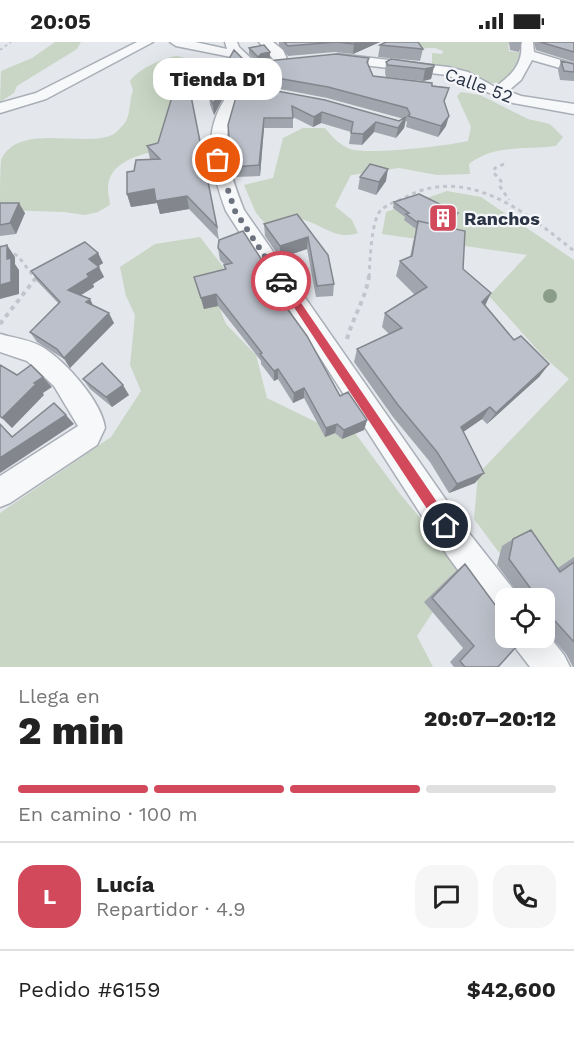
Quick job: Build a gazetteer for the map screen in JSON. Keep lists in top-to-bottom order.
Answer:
{
  "streets": {
    "street": ["Calle 52"]
  },
  "places": {
    "other": ["Tienda D1"],
    "building": ["Ranchos"]
  },
  "page": {
    "status": "20:05",
    "bubble": "Tienda D1",
    "heading": ["2 min", "Llega en", "20:07–20:12"],
    "panel": [
      "Lucía",
      "Repartidor · 4.9",
      "Pedido #6159",
      "$42,600"
    ],
    "bar": "En camino · 100 m",
    "round": "L"
  }
}
